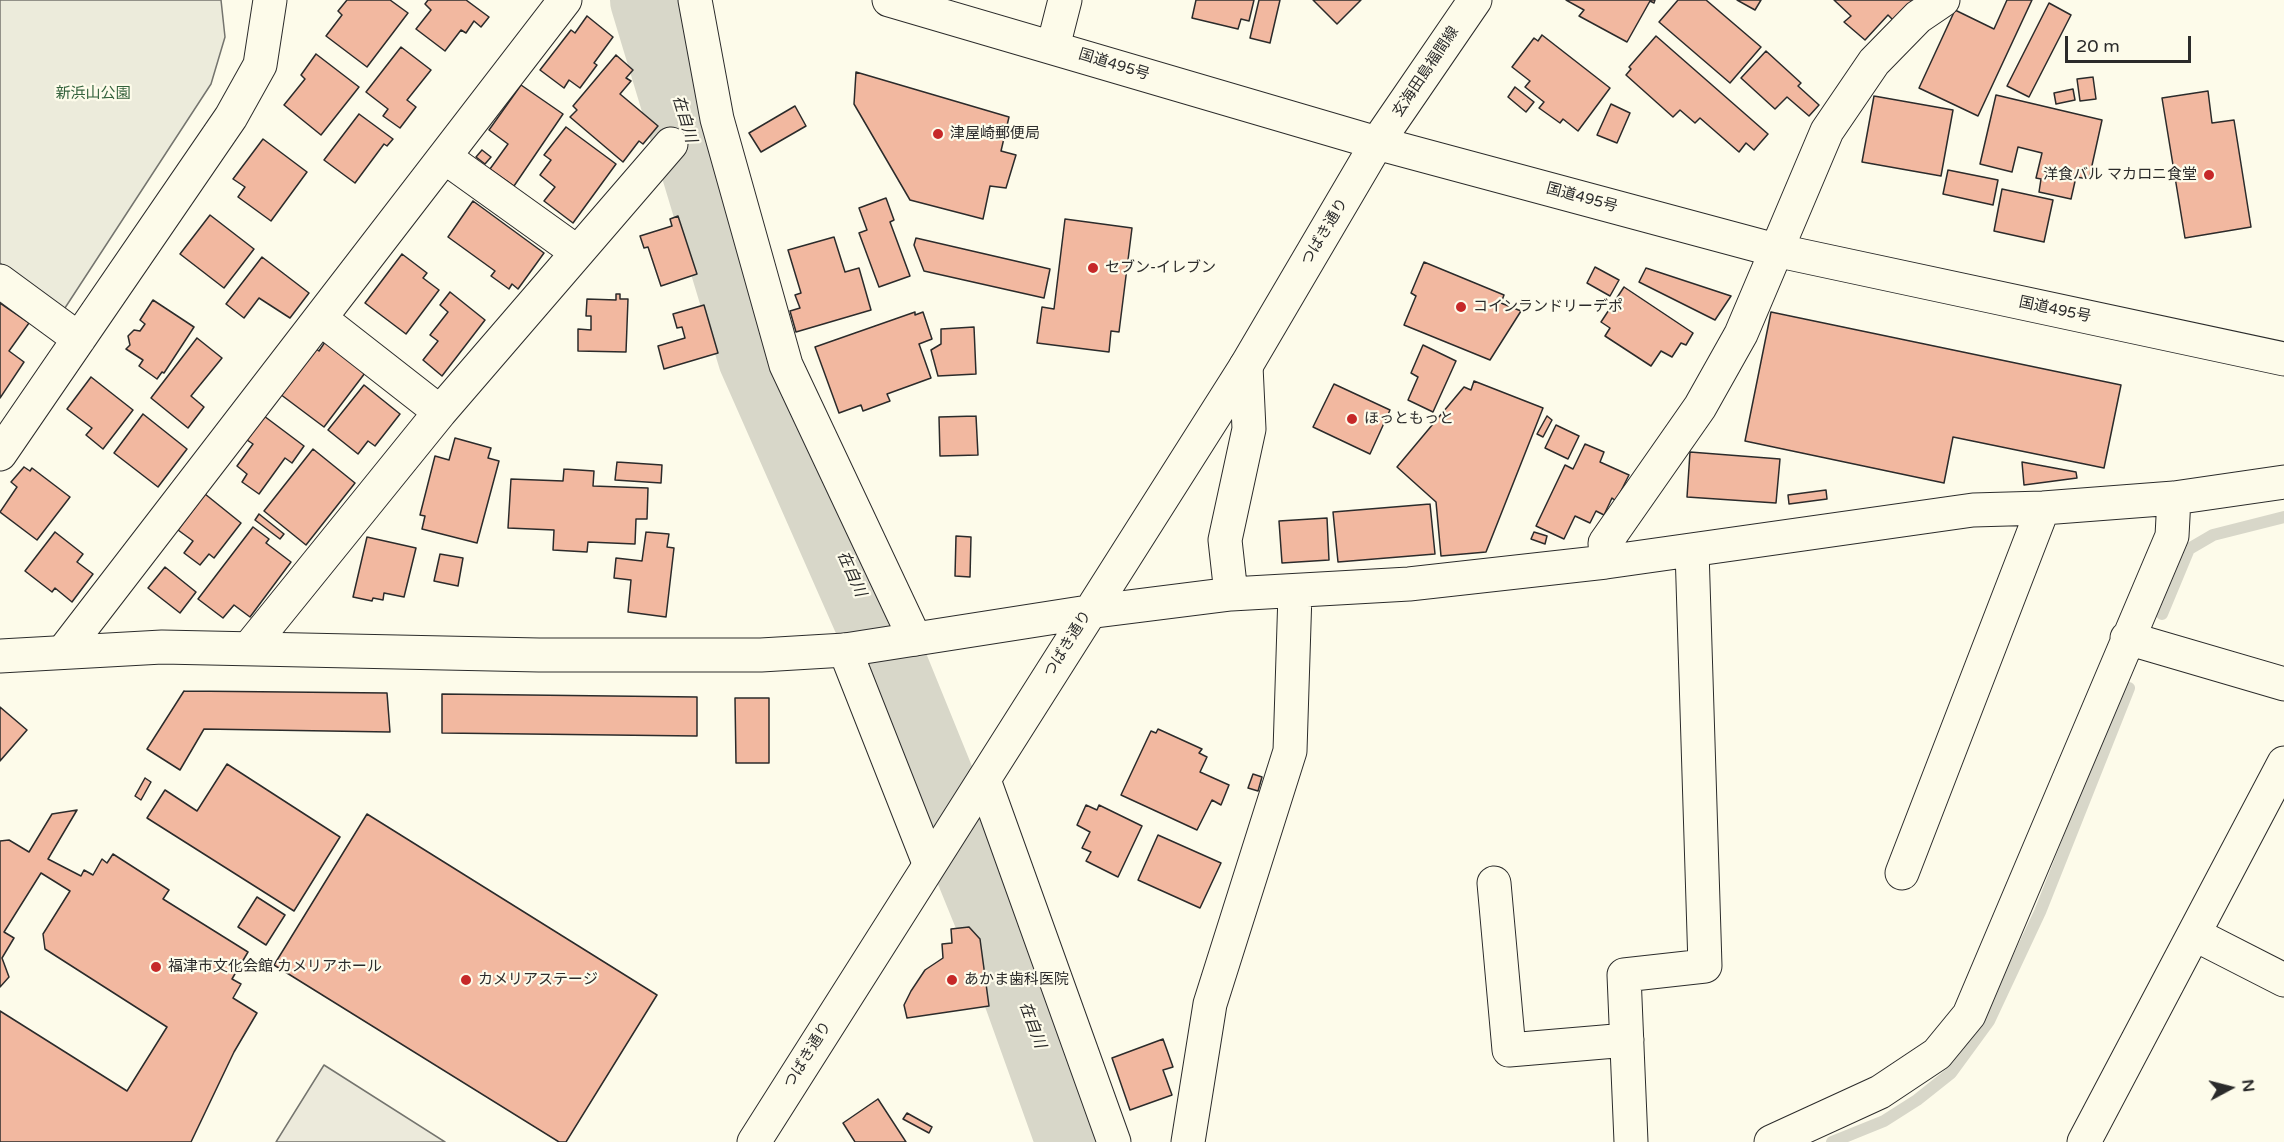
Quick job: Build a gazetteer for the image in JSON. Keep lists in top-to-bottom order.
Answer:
{
  "streets": {
    "main road": ["国道495号", "玄海田島福間線", "つばき通り"]
  },
  "crossings": [
    ["国道495号", "玄海田島福間線"],
    ["国道495号", "つばき通り"],
    ["玄海田島福間線", "つばき通り"]
  ],
  "water": ["在自川"],
  "parks": ["新浜山公園"],
  "places": [
    "津屋崎郵便局",
    "洋食バル マカロニ食堂",
    "セブン-イレブン",
    "コインランドリーデポ",
    "ほっともっと",
    "福津市文化会館 カメリアホール",
    "カメリアステージ",
    "あかま歯科医院"
  ],
  "scale_bar": "20 m",
  "north": "right"
}
